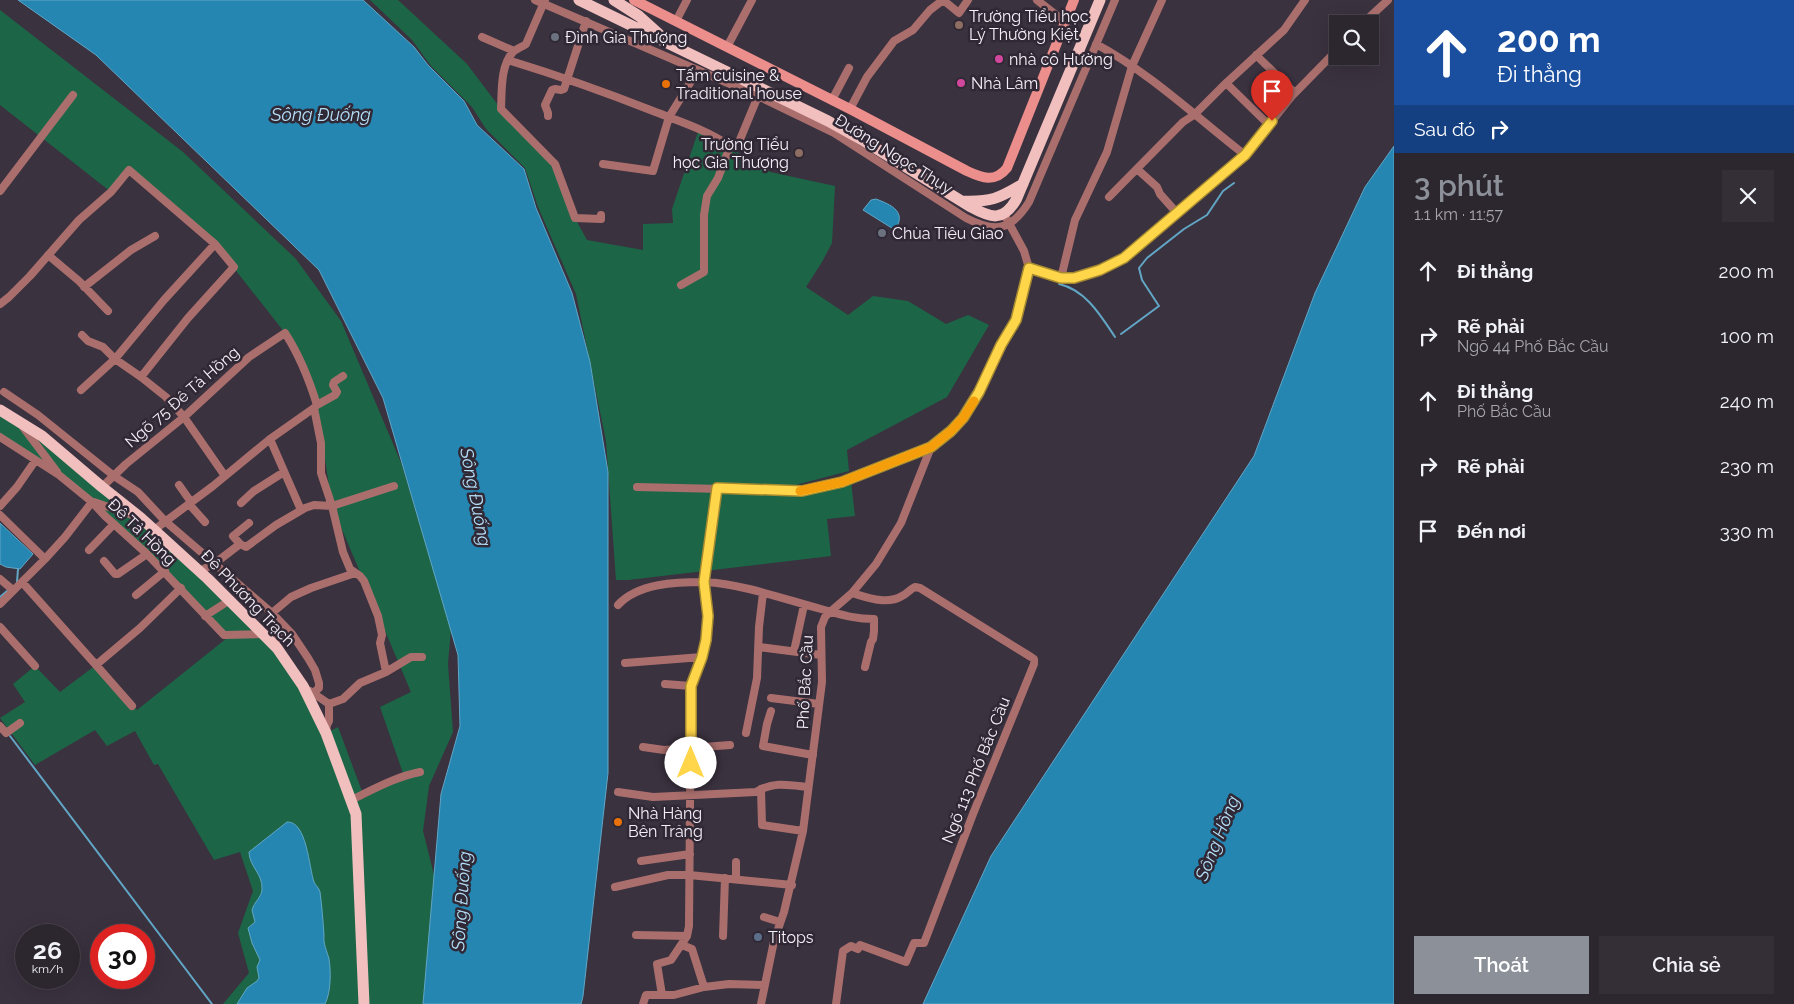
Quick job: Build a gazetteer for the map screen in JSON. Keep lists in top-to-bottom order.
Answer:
{
  "streets": {
    "main road": ["Đường Ngọc Thụy", "Đê Phương Trạch"],
    "street": [
      "Ngõ 75 Đê Tả Hồng",
      "Đê Tả Hồng",
      "Phố Bắc Cầu",
      "Ngõ 113 Phố Bắc Cầu"
    ]
  },
  "crossings": [
    ["Ngõ 75 Đê Tả Hồng", "Đê Phương Trạch"],
    ["Đê Tả Hồng", "Đê Phương Trạch"],
    ["Phố Bắc Cầu", "Ngõ 113 Phố Bắc Cầu"]
  ],
  "water": ["Sông Đuống", "Sông Hồng"],
  "places": [
    "Trường Tiểu học Lý Thường Kiệt",
    "Đình Gia Thượng",
    "nhà cô Hường",
    "Nhà Lâm",
    "Tấm cuisine & Traditional house",
    "Trường Tiểu học Gia Thượng",
    "Chùa Tiêu Giao",
    "Nhà Hàng Bên Trăng",
    "Titops"
  ],
  "page": {
    "turn": ["200 m", "Đi thẳng"],
    "then": "Sau đó",
    "heading": ["3 phút", "1.1 km · 11:57"],
    "list": [
      {
        "name": "Đi thẳng",
        "value": "200 m"
      },
      {
        "name": "Rẽ phải",
        "note": "Ngõ 44 Phố Bắc Cầu",
        "value": "100 m"
      },
      {
        "name": "Đi thẳng",
        "note": "Phố Bắc Cầu",
        "value": "240 m"
      },
      {
        "name": "Rẽ phải",
        "value": "230 m"
      },
      {
        "name": "Đến nơi",
        "value": "330 m"
      }
    ],
    "speed": "26 km/h",
    "limit": "30",
    "buttons": ["Thoát", "Chia sẻ"]
  }
}
